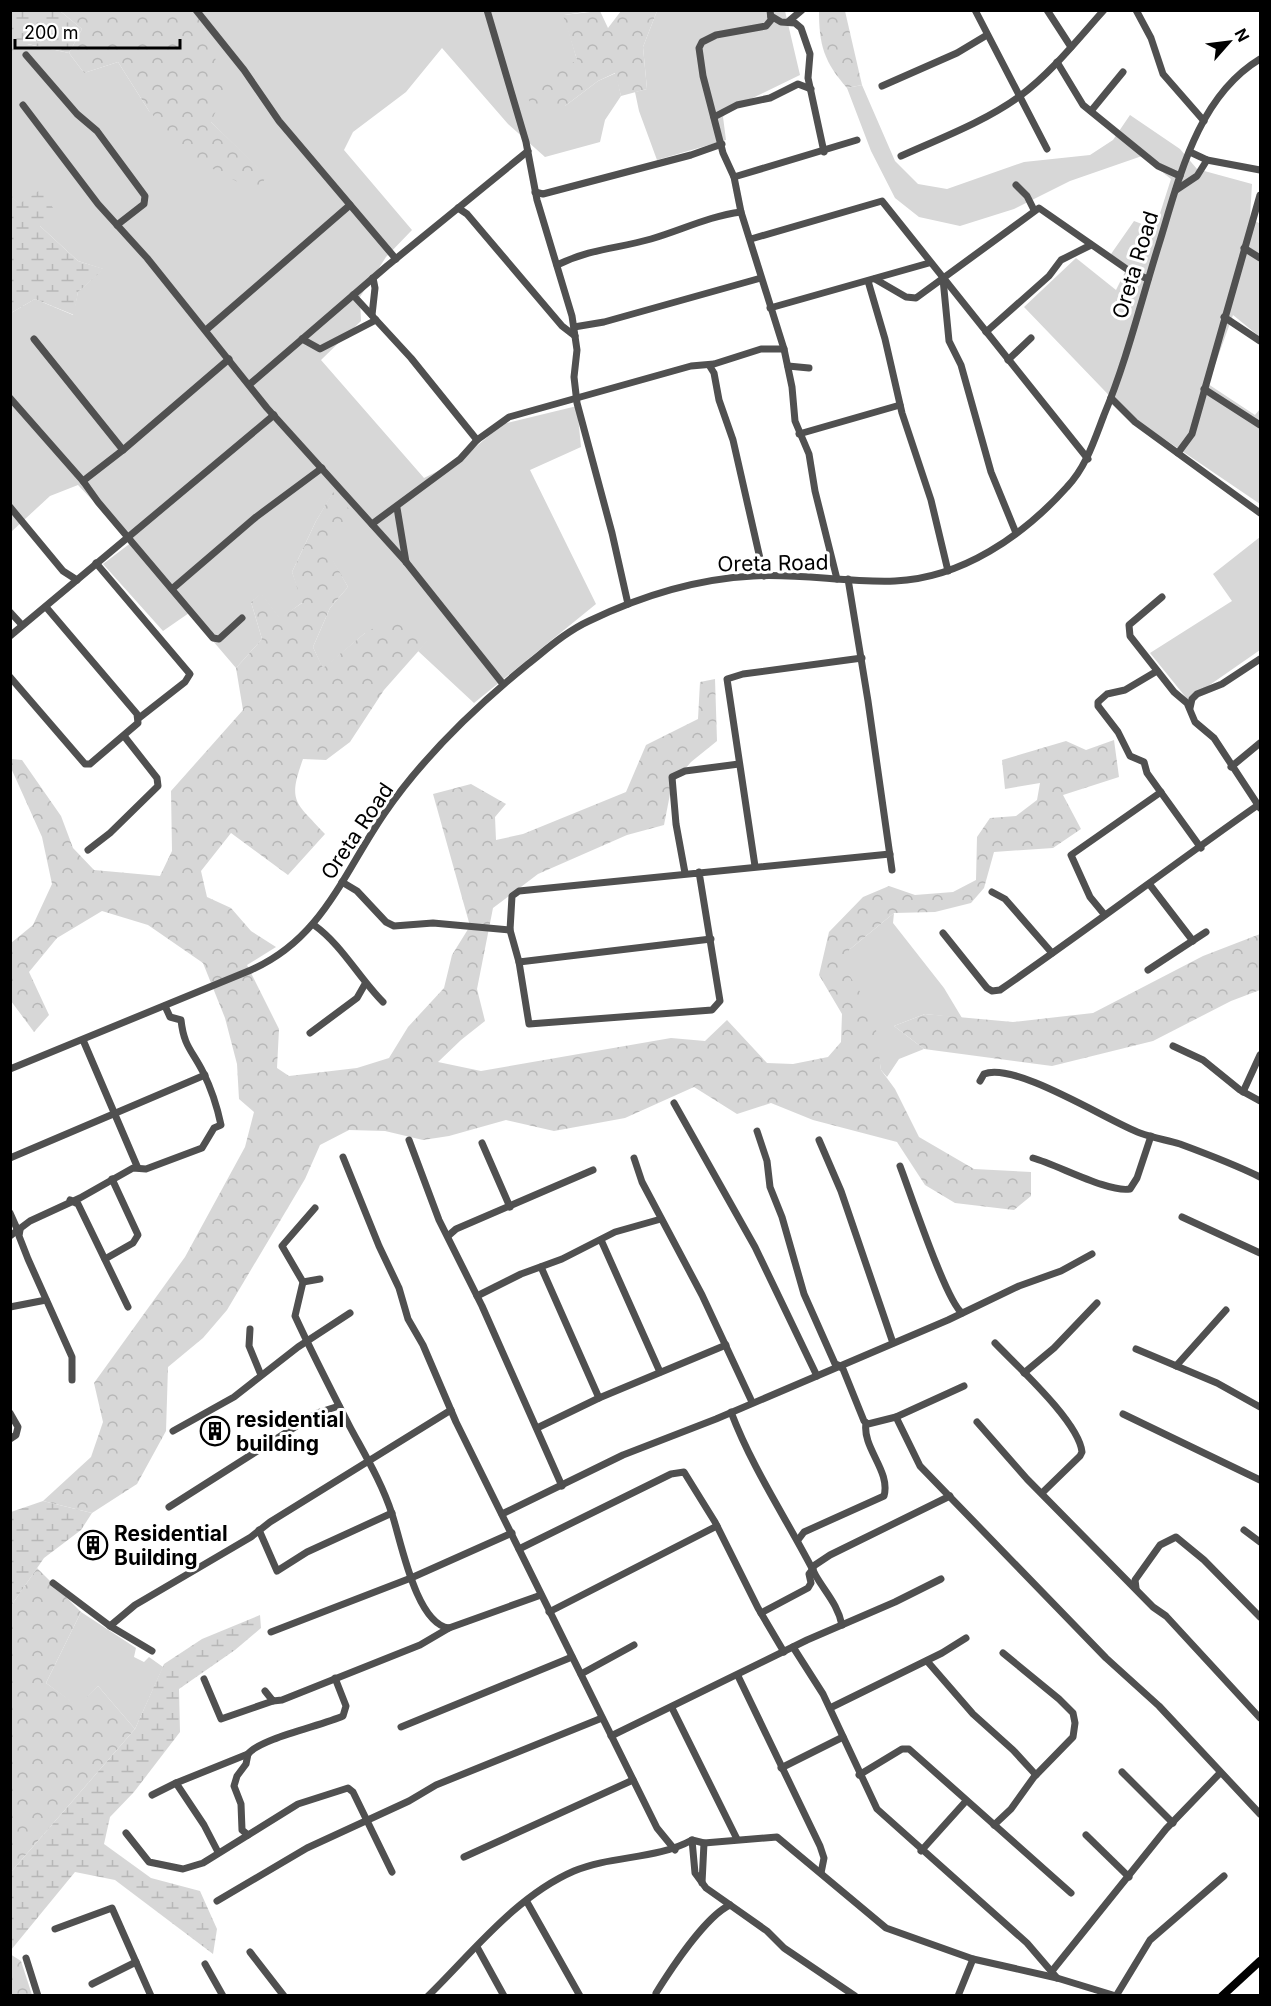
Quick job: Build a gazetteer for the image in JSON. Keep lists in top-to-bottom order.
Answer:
{
  "streets": {
    "street": ["Oreta Road"]
  },
  "places": {
    "building": ["residential building", "Residential Building"]
  },
  "scale_bar": "200 m",
  "north": "top right"
}
